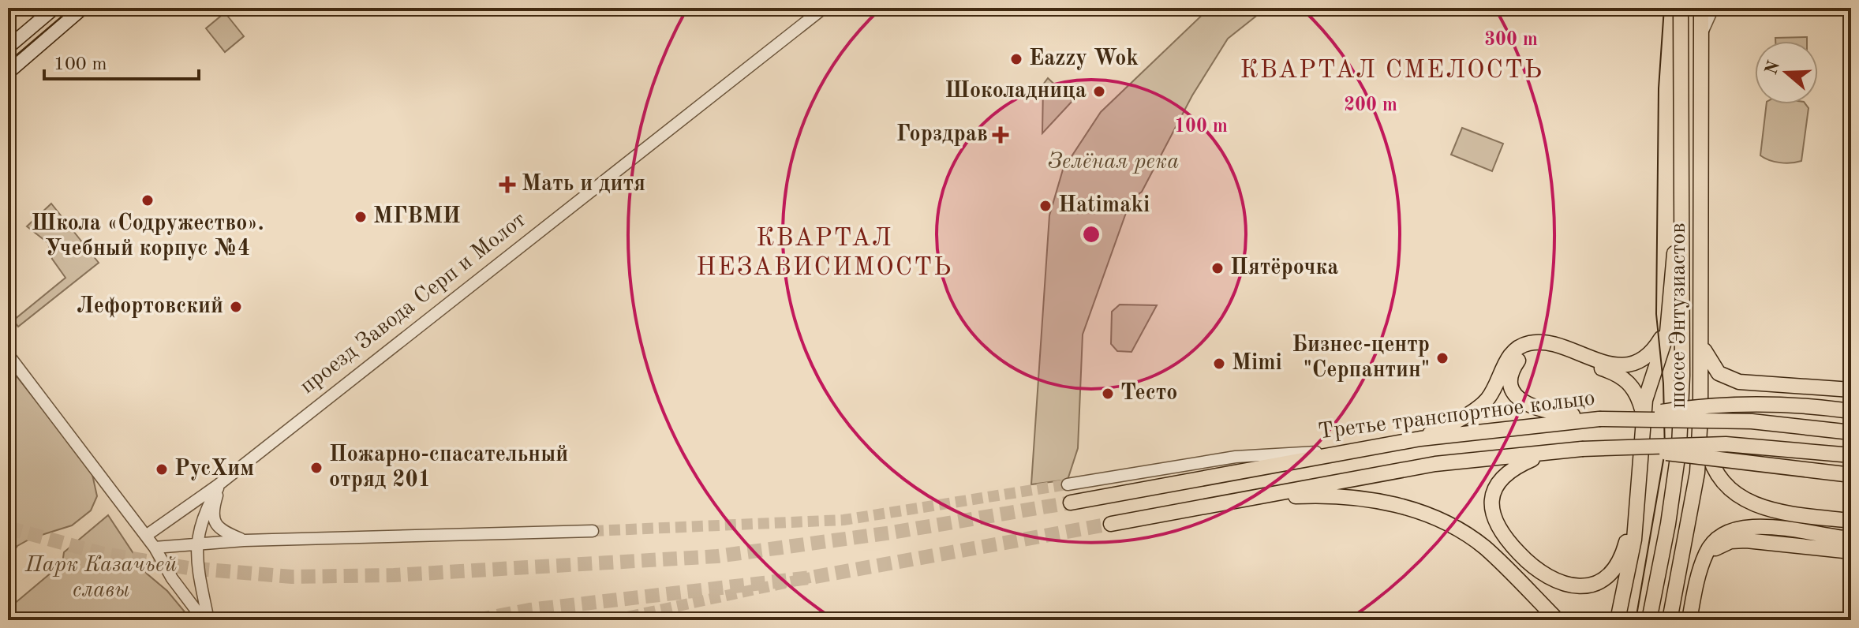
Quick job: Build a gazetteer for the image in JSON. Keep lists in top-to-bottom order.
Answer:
{
  "streets": {
    "main road": ["шоссе Энтузиастов", "Третье транспортное кольцо"],
    "street": ["проезд Завода Серп и Молот"]
  },
  "districts": ["КВАРТАЛ СМЕЛОСТЬ", "КВАРТАЛ НЕЗАВИСИМОСТЬ"],
  "parks": ["Зелёная река", "Парк Казачьей славы"],
  "places": {
    "other": [
      "Eazzy Wok",
      "Шоколадница",
      "Школа «Содружество». Учебный корпус №4",
      "Hatimaki",
      "МГВМИ",
      "Пятёрочка",
      "Лефортовский",
      "Бизнес-центр \"Серпантин\"",
      "Mimi",
      "Тесто",
      "Пожарно-спасательный отряд 201",
      "РусХим"
    ],
    "health": ["Горздрав", "Мать и дитя"]
  },
  "scale_bar": "100 m",
  "north": "left",
  "rings": ["300 m", "200 m", "100 m"]
}
